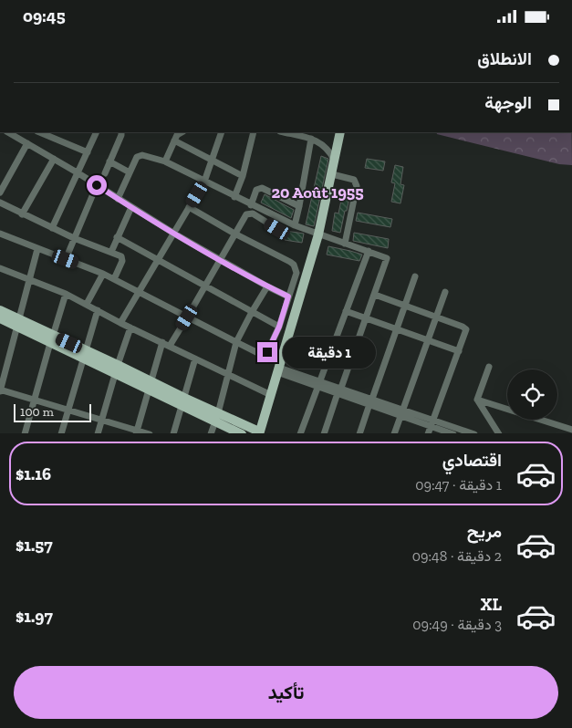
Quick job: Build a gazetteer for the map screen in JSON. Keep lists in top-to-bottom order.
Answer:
{
  "districts": ["20 Août 1955"],
  "scale_bar": "100 m",
  "page": {
    "status": "09:45",
    "banner": ["الانطلاق", "الوجهة"],
    "bubble": "1 دقيقة",
    "scale": "100 m",
    "list": [
      {
        "name": "اقتصادي",
        "note": "1 دقيقة · 09:47",
        "value": "$1.16"
      },
      {
        "name": "مريح",
        "note": "2 دقيقة · 09:48",
        "value": "$1.57"
      },
      {
        "name": "XL",
        "note": "3 دقيقة · 09:49",
        "value": "$1.97"
      }
    ],
    "buttons": "تأكيد"
  }
}
